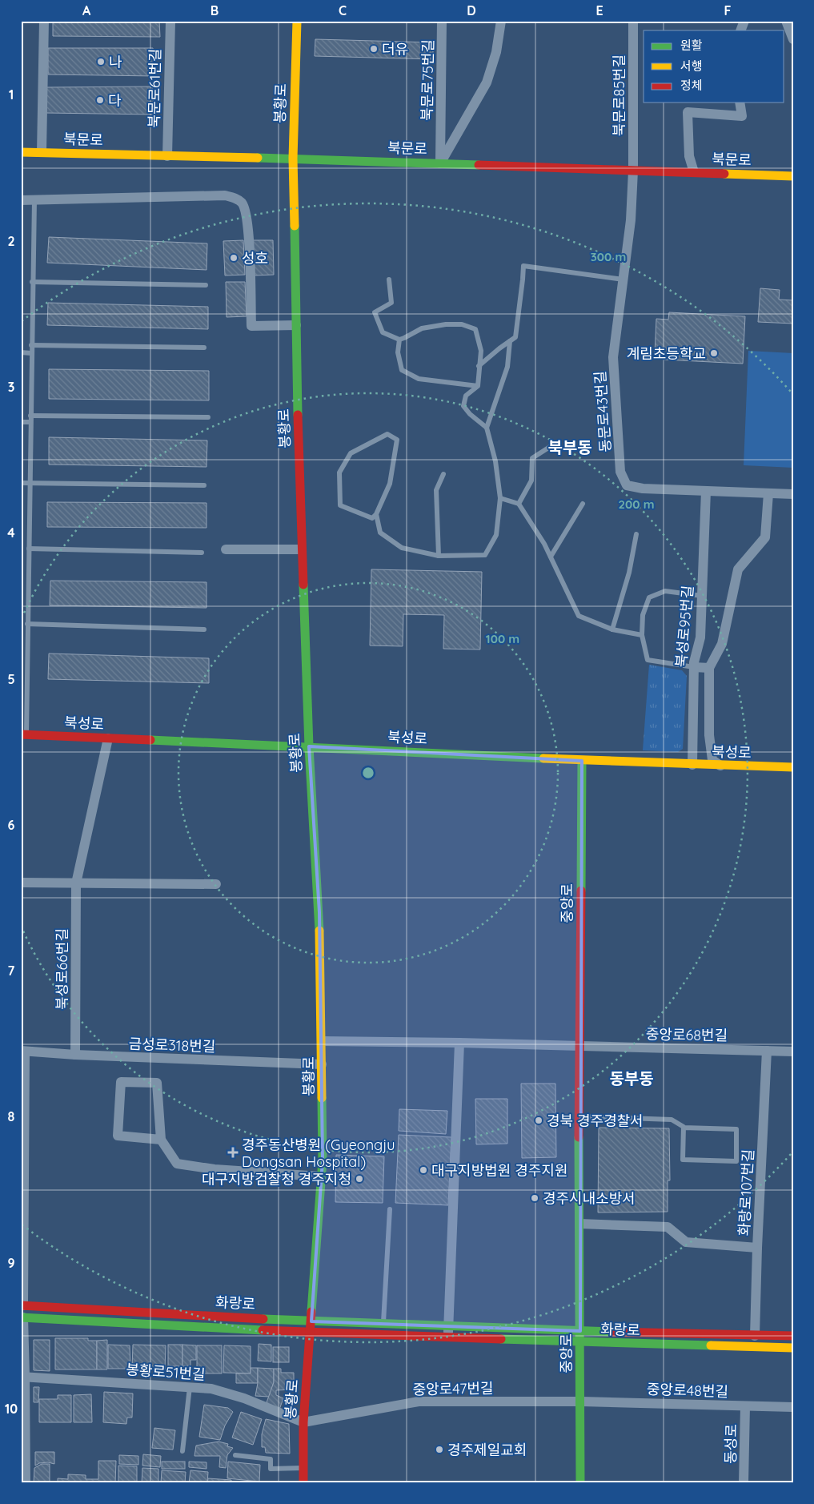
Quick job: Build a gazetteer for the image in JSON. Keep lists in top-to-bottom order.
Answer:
{
  "streets": {
    "street": [
      "북문로75번길",
      "북문로61번길",
      "북문로85번길",
      "봉황로",
      "북문로",
      "동문로43번길",
      "북성로95번길",
      "북성로",
      "중앙로",
      "북성로66번길",
      "중앙로68번길",
      "금성로318번길",
      "화랑로107번길",
      "화랑로",
      "봉황로51번길",
      "중앙로47번길",
      "중앙로48번길",
      "동성로"
    ]
  },
  "crossings": [
    ["북문로75번길", "북문로"],
    ["북문로61번길", "북문로"],
    ["북문로85번길", "북문로"],
    ["북문로85번길", "동문로43번길"],
    ["봉황로", "북문로"],
    ["봉황로", "북성로"],
    ["봉황로", "금성로318번길"],
    ["봉황로", "화랑로"],
    ["봉황로", "봉황로51번길"],
    ["봉황로", "중앙로47번길"],
    ["북문로", "동문로43번길"],
    ["동문로43번길", "북성로95번길"],
    ["북성로95번길", "북성로"],
    ["북성로", "중앙로"],
    ["북성로", "북성로66번길"],
    ["중앙로", "중앙로68번길"],
    ["중앙로", "화랑로"],
    ["중앙로", "중앙로47번길"],
    ["중앙로", "중앙로48번길"],
    ["북성로66번길", "금성로318번길"],
    ["중앙로68번길", "화랑로107번길"],
    ["화랑로107번길", "화랑로"],
    ["봉황로51번길", "중앙로47번길"],
    ["중앙로47번길", "중앙로48번길"],
    ["중앙로48번길", "동성로"]
  ],
  "districts": ["북부동", "동부동"],
  "places": {
    "other": [
      "더유",
      "나",
      "다",
      "성호",
      "계림초등학교",
      "경북 경주경찰서",
      "대구지방법원 경주지원",
      "대구지방검찰청 경주지청",
      "경주시내소방서",
      "경주제일교회"
    ],
    "health": ["경주동산병원 (Gyeongju Dongsan Hospital)"]
  },
  "legend": ["원활", "서행", "정체"],
  "grid": {
    "columns": [
      "A",
      "B",
      "C",
      "D",
      "E",
      "F"
    ],
    "rows": [
      "1",
      "2",
      "3",
      "4",
      "5",
      "6",
      "7",
      "8",
      "9",
      "10"
    ]
  },
  "rings": ["300 m", "200 m", "100 m"]
}
